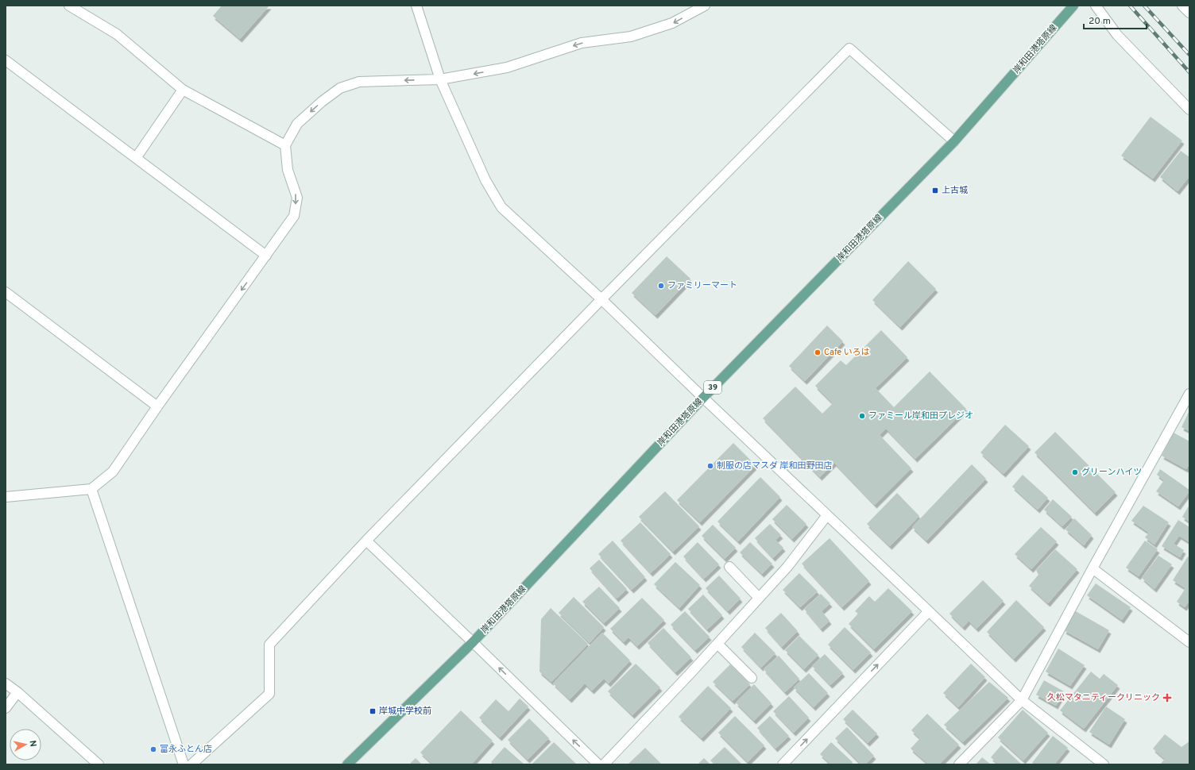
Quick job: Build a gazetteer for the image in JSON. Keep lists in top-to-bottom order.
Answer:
{
  "streets": {
    "main road": ["岸和田港塔原線", "39"]
  },
  "places": {
    "transit": ["上古城", "岸城中学校前"],
    "other": [
      "ファミリーマート",
      "Cafe いろは",
      "ファミール岸和田プレジオ",
      "制服の店マスダ 岸和田野田店",
      "グリーンハイツ",
      "富永ふとん店"
    ],
    "health": ["久松マタニティークリニック"]
  },
  "scale_bar": "20 m",
  "north": "right"
}
